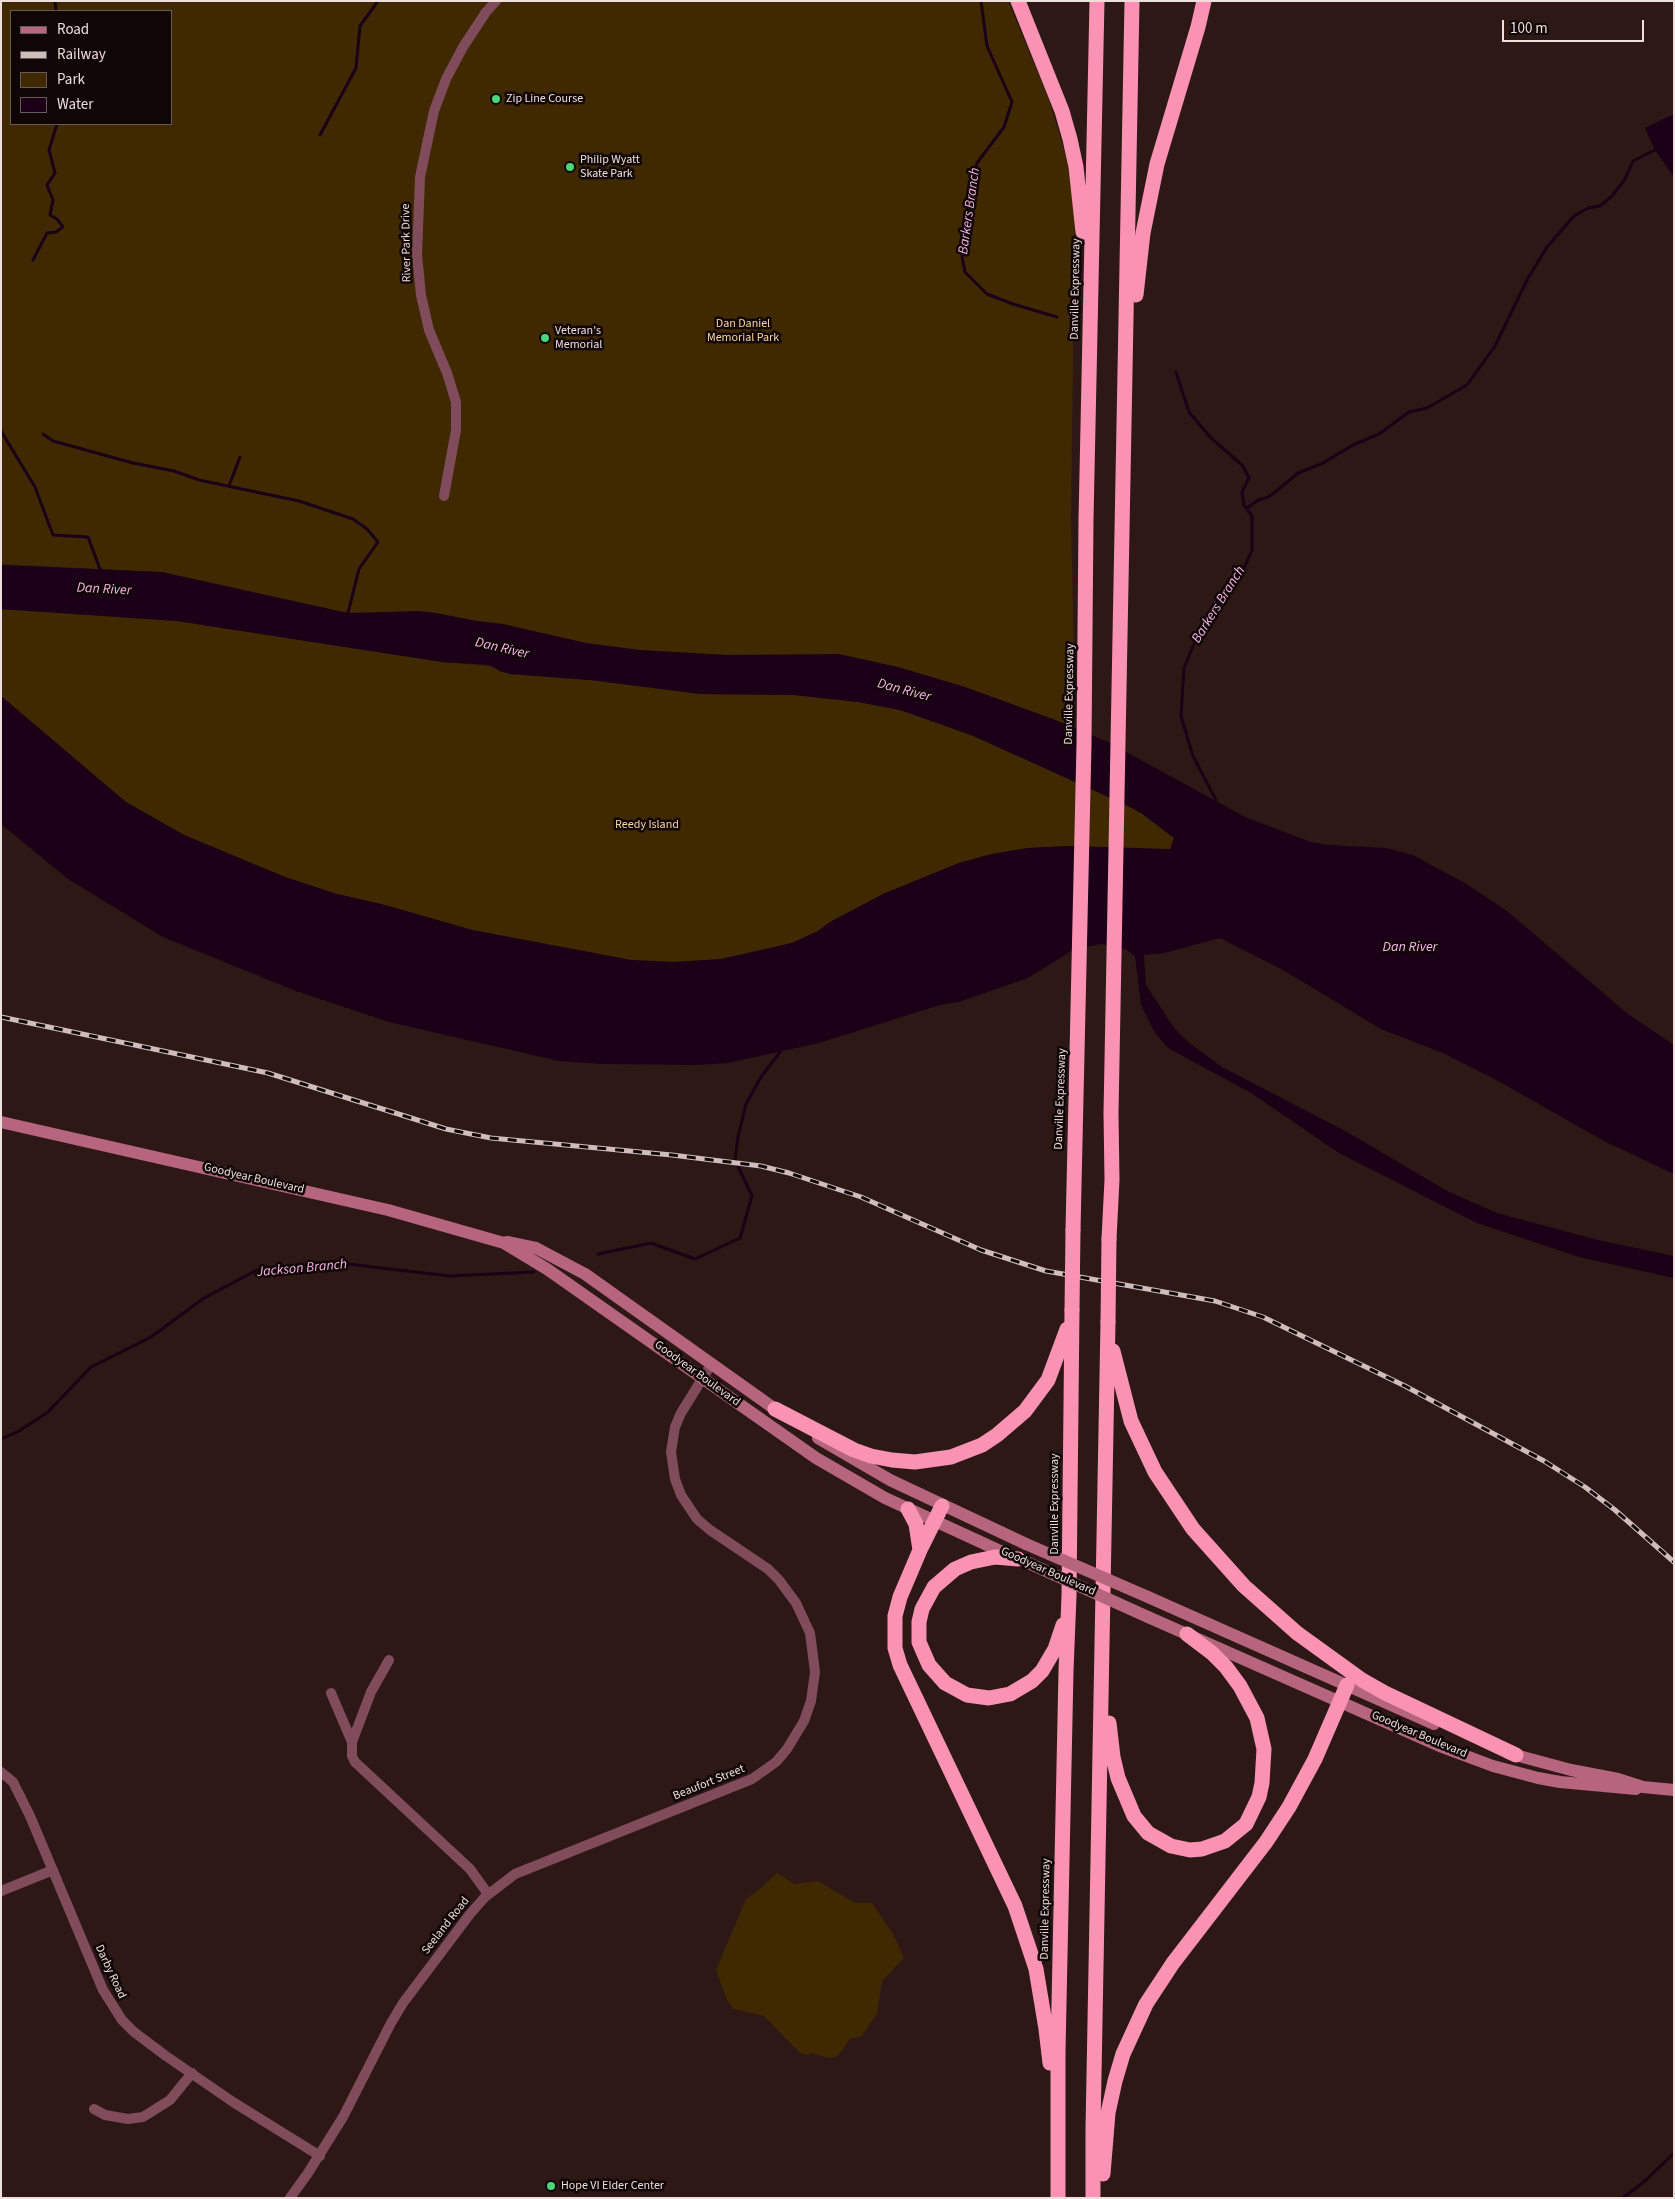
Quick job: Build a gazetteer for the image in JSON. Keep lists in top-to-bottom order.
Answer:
{
  "streets": {
    "highway": ["Danville Expressway"],
    "main road": ["Goodyear Boulevard"],
    "street": [
      "River Park Drive",
      "Beaufort Street",
      "Seeland Road",
      "Darby Road"
    ]
  },
  "crossings": [
    ["Goodyear Boulevard", "Beaufort Street"],
    ["Beaufort Street", "Seeland Road"],
    ["Seeland Road", "Darby Road"]
  ],
  "water": ["Barkers Branch", "Dan River", "Jackson Branch"],
  "parks": ["Dan Daniel Memorial Park", "Reedy Island"],
  "places": [
    "Zip Line Course",
    "Philip Wyatt Skate Park",
    "Veteran's Memorial",
    "Hope VI Elder Center"
  ],
  "legend": [
    "Road",
    "Railway",
    "Park",
    "Water"
  ],
  "scale_bar": "100 m"
}
